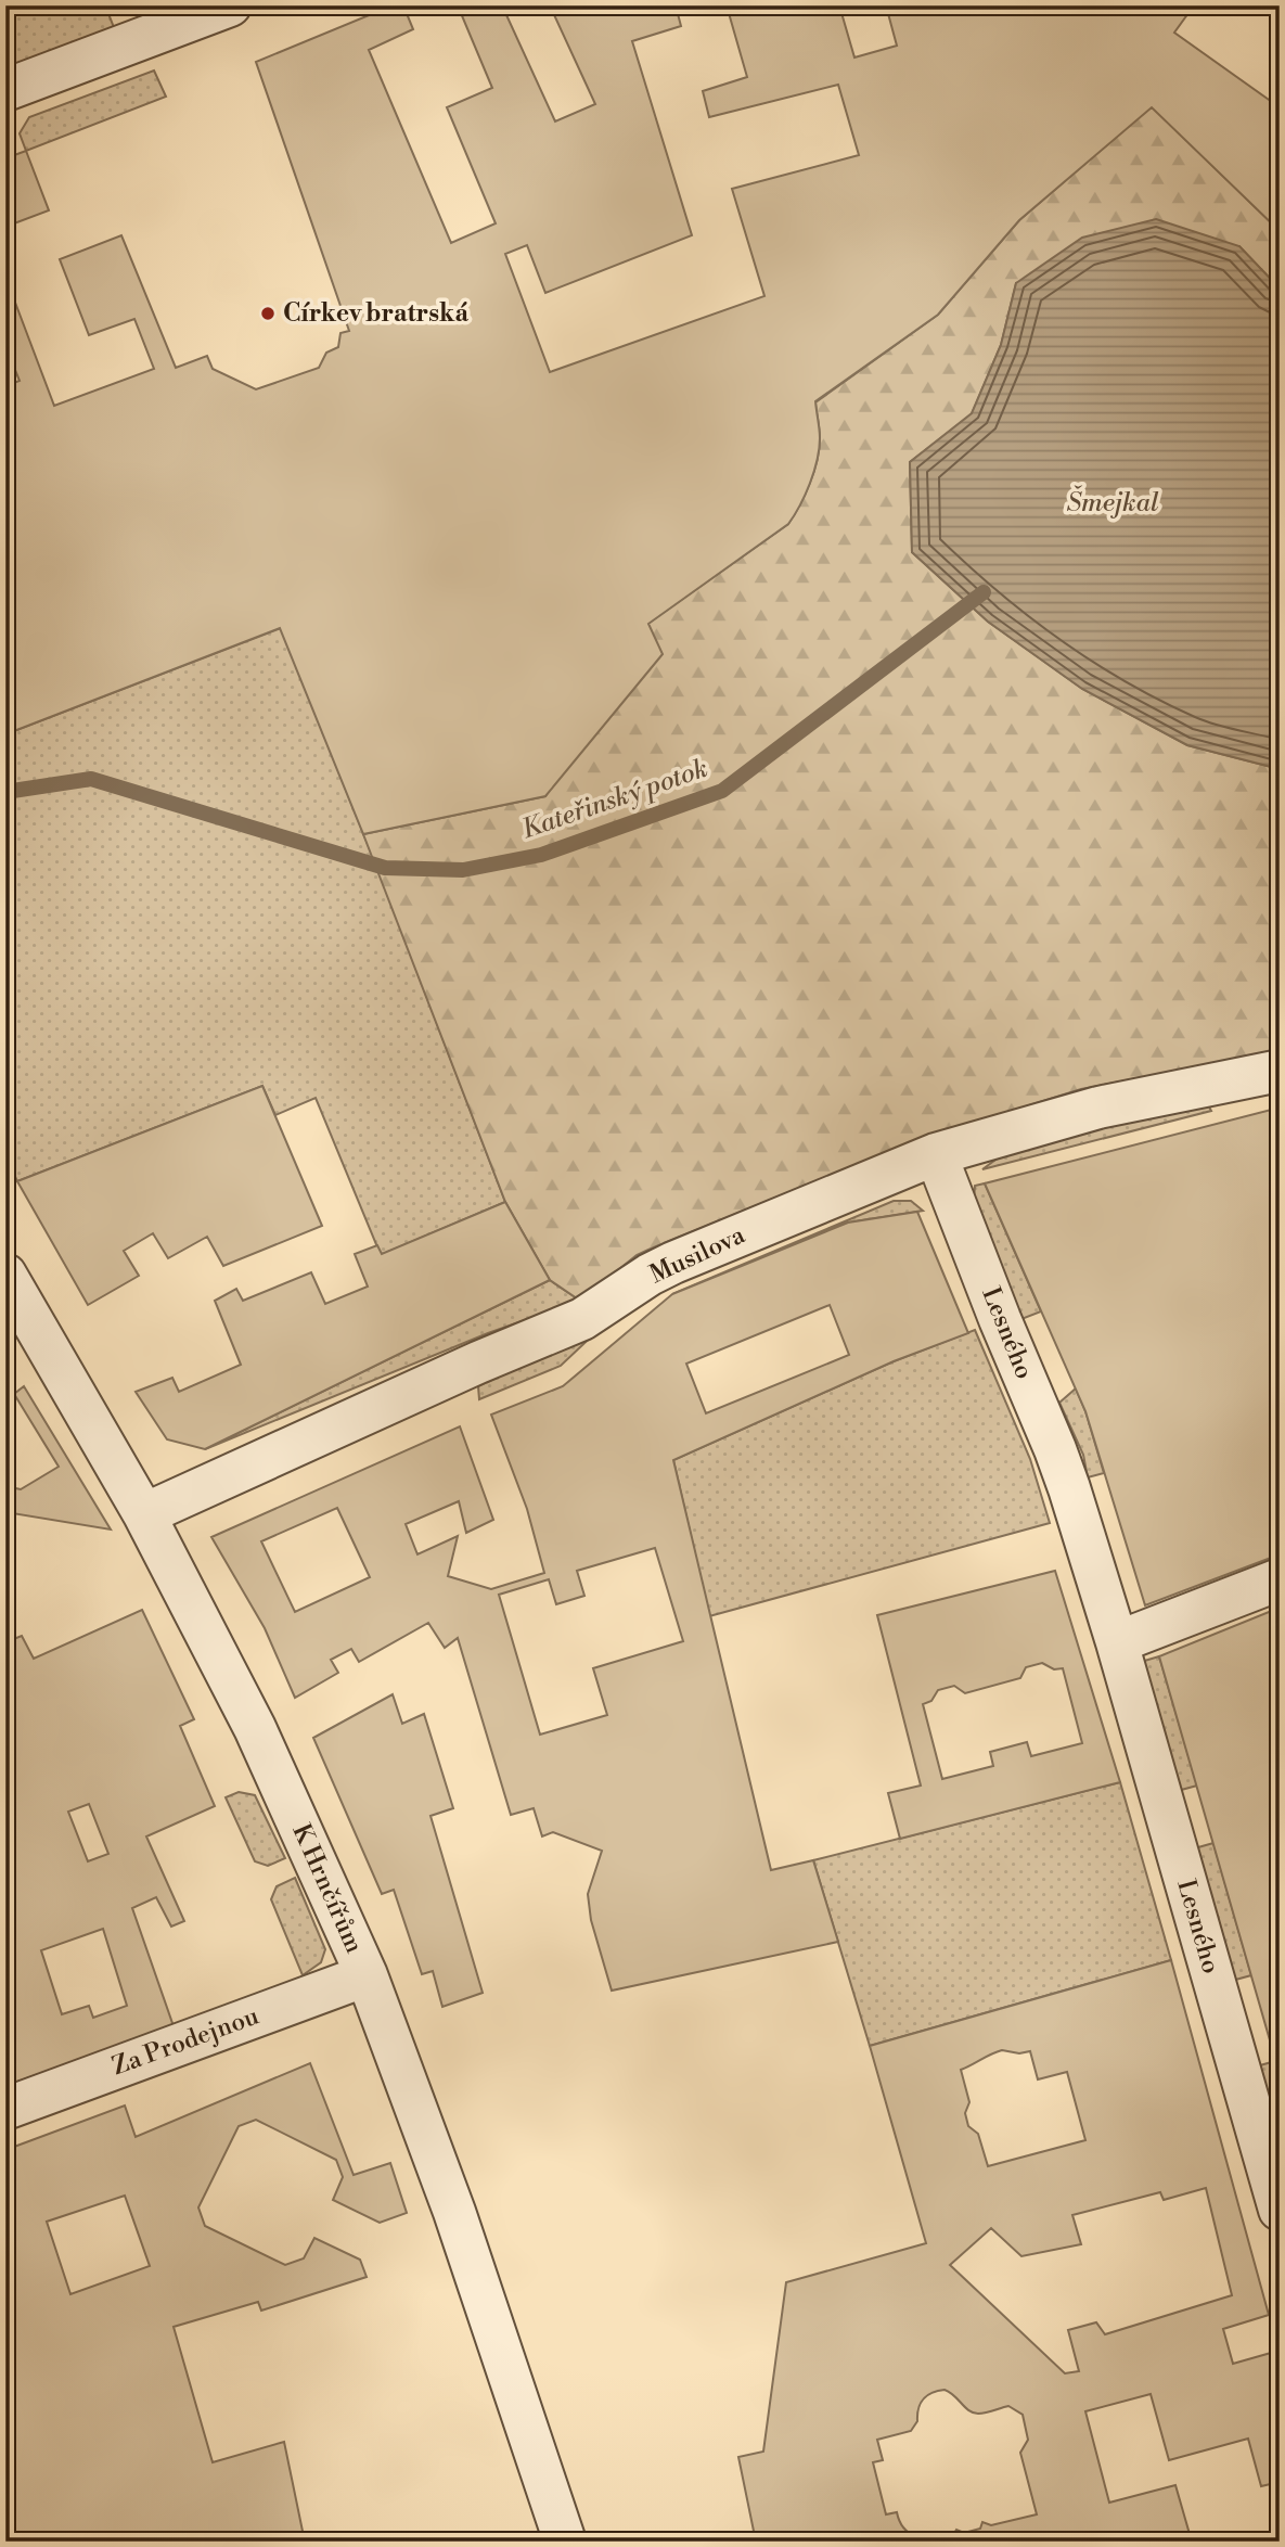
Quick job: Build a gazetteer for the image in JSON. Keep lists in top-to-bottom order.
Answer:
{
  "streets": {
    "street": [
      "Musilova",
      "Lesného",
      "K Hrnčířům",
      "Za Prodejnou"
    ]
  },
  "crossings": [
    ["Musilova", "Lesného"],
    ["Musilova", "K Hrnčířům"],
    ["K Hrnčířům", "Za Prodejnou"]
  ],
  "water": ["Šmejkal", "Kateřinský potok"],
  "places": ["Církev bratrská"]
}
